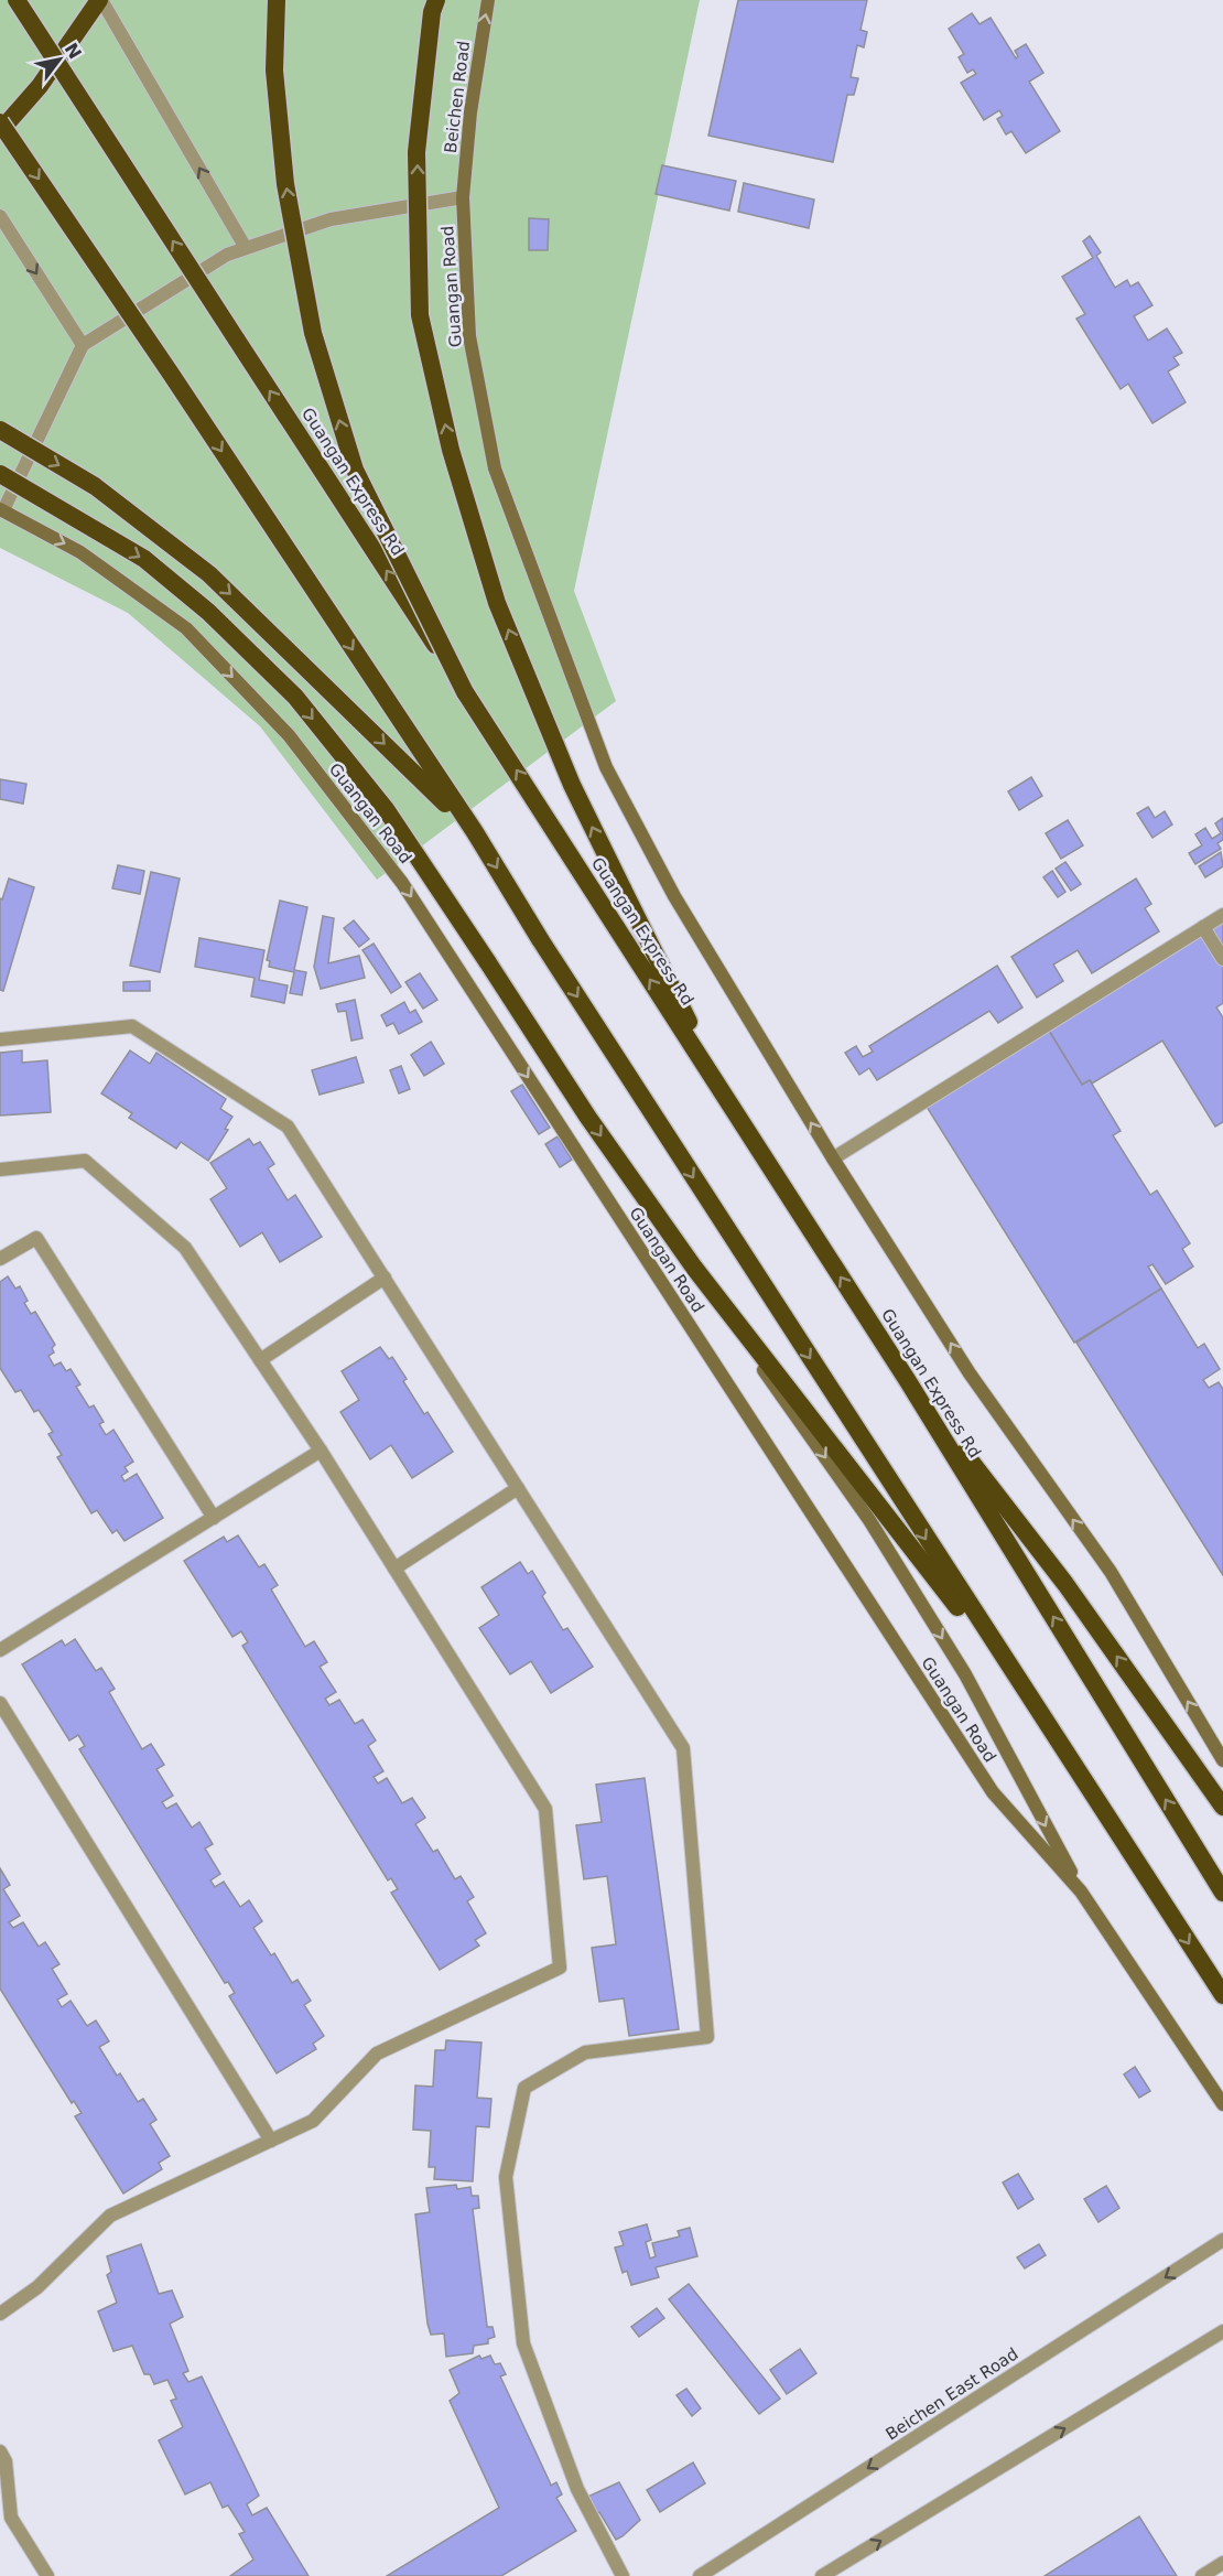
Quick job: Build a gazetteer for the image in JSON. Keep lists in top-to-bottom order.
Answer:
{
  "streets": {
    "highway": ["Guangan Express Rd"],
    "main road": ["Beichen Road", "Guangan Road"],
    "street": ["Beichen East Road"]
  },
  "crossings": [
    ["Beichen Road", "Guangan Road"]
  ],
  "one_way": ["Beichen Road"],
  "north": "top right"
}
